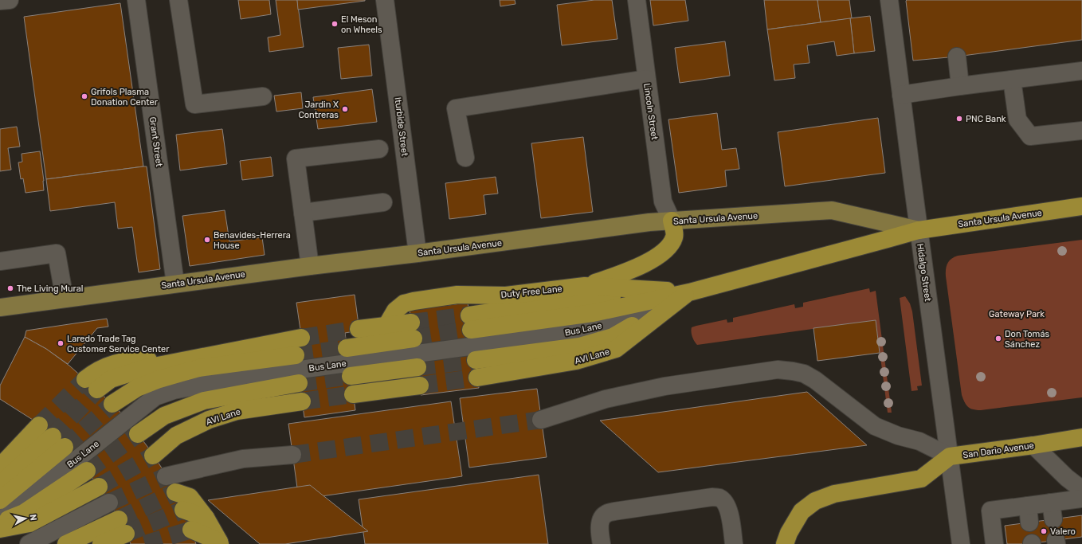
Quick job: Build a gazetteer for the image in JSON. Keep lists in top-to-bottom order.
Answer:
{
  "streets": {
    "highway": [
      "Santa Ursula Avenue",
      "Duty Free Lane",
      "AVI Lane",
      "San Dario Avenue"
    ],
    "street": [
      "Lincoln Street",
      "Iturbide Street",
      "Grant Street",
      "Hidalgo Street",
      "Bus Lane"
    ]
  },
  "crossings": [
    ["Lincoln Street", "Santa Ursula Avenue"],
    ["Iturbide Street", "Santa Ursula Avenue"],
    ["Grant Street", "Santa Ursula Avenue"],
    ["Santa Ursula Avenue", "Hidalgo Street"],
    ["Santa Ursula Avenue", "Duty Free Lane"],
    ["Santa Ursula Avenue", "Bus Lane"],
    ["Santa Ursula Avenue", "AVI Lane"],
    ["Hidalgo Street", "San Dario Avenue"],
    ["Duty Free Lane", "Bus Lane"],
    ["Duty Free Lane", "AVI Lane"],
    ["Bus Lane", "AVI Lane"]
  ],
  "parks": ["Gateway Park"],
  "places": [
    "El Meson on Wheels",
    "Grifols Plasma Donation Center",
    "Jardin X Contreras",
    "PNC Bank",
    "Benavides-Herrera House",
    "The Living Mural",
    "Don Tomás Sánchez",
    "Laredo Trade Tag Customer Service Center",
    "Valero"
  ],
  "north": "right"
}
